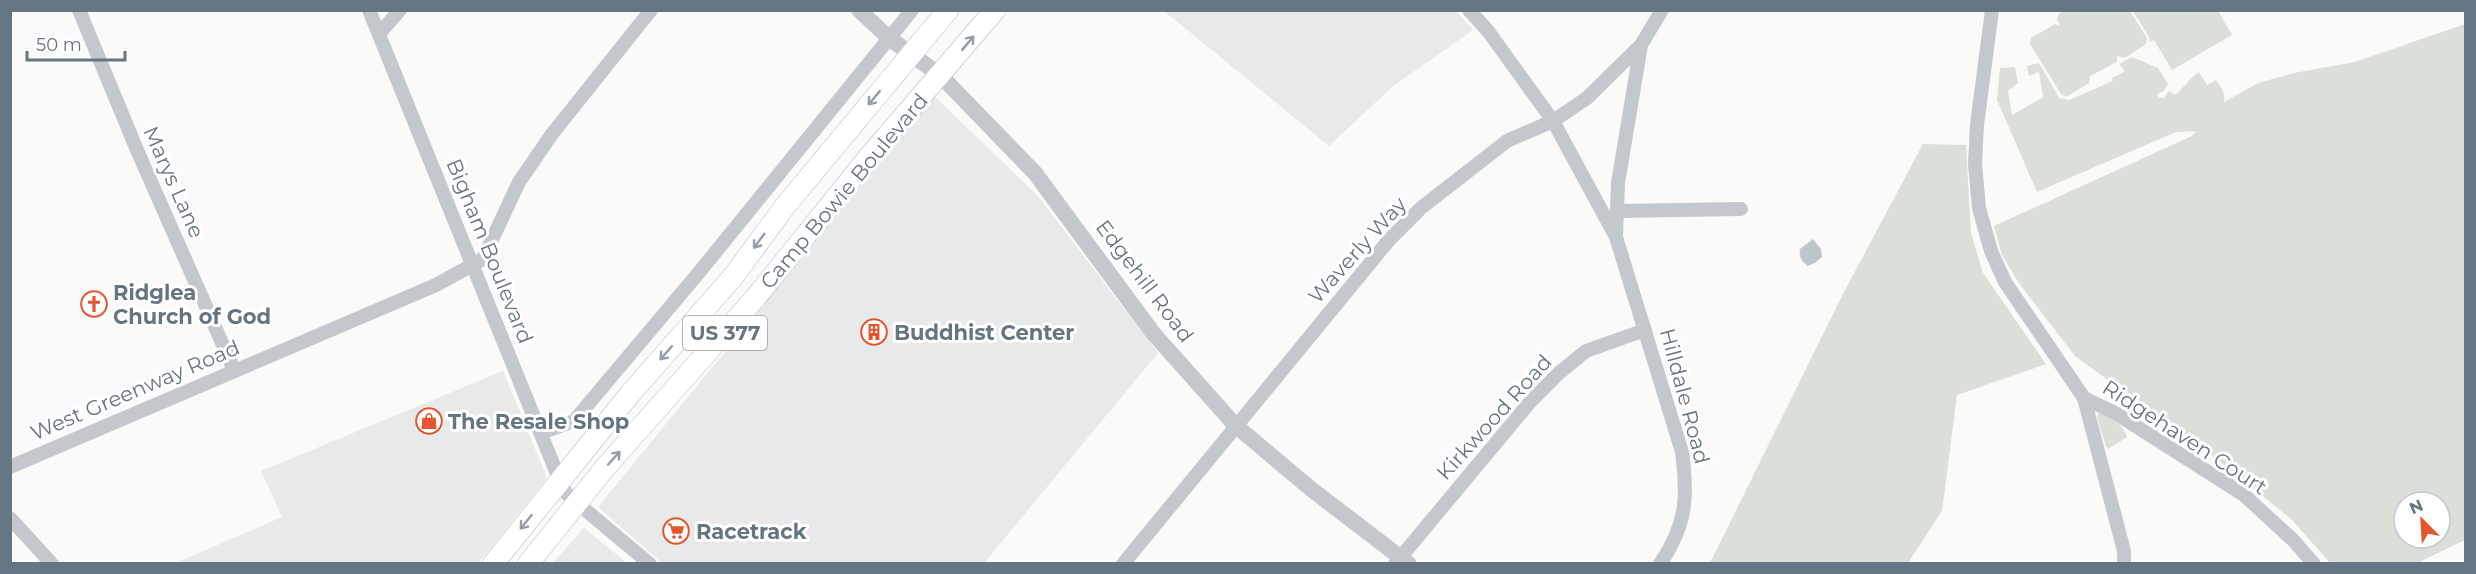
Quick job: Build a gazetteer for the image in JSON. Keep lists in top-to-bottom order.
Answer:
{
  "streets": {
    "main road": ["Camp Bowie Boulevard", "US 377"],
    "street": [
      "Marys Lane",
      "Waverly Way",
      "Bigham Boulevard",
      "Edgehill Road",
      "West Greenway Road",
      "Hilldale Road",
      "Kirkwood Road",
      "Ridgehaven Court"
    ]
  },
  "crossings": [
    ["Marys Lane", "West Greenway Road"],
    ["Camp Bowie Boulevard", "Bigham Boulevard"],
    ["Camp Bowie Boulevard", "Edgehill Road"],
    ["Waverly Way", "Edgehill Road"],
    ["Waverly Way", "Hilldale Road"],
    ["Bigham Boulevard", "West Greenway Road"],
    ["Edgehill Road", "Kirkwood Road"],
    ["Hilldale Road", "Kirkwood Road"]
  ],
  "places": {
    "church": ["Ridglea Church of God"],
    "building": ["Buddhist Center"],
    "shop": ["The Resale Shop"],
    "supermarket": ["Racetrack"]
  },
  "scale_bar": "50 m",
  "north": "top left"
}
